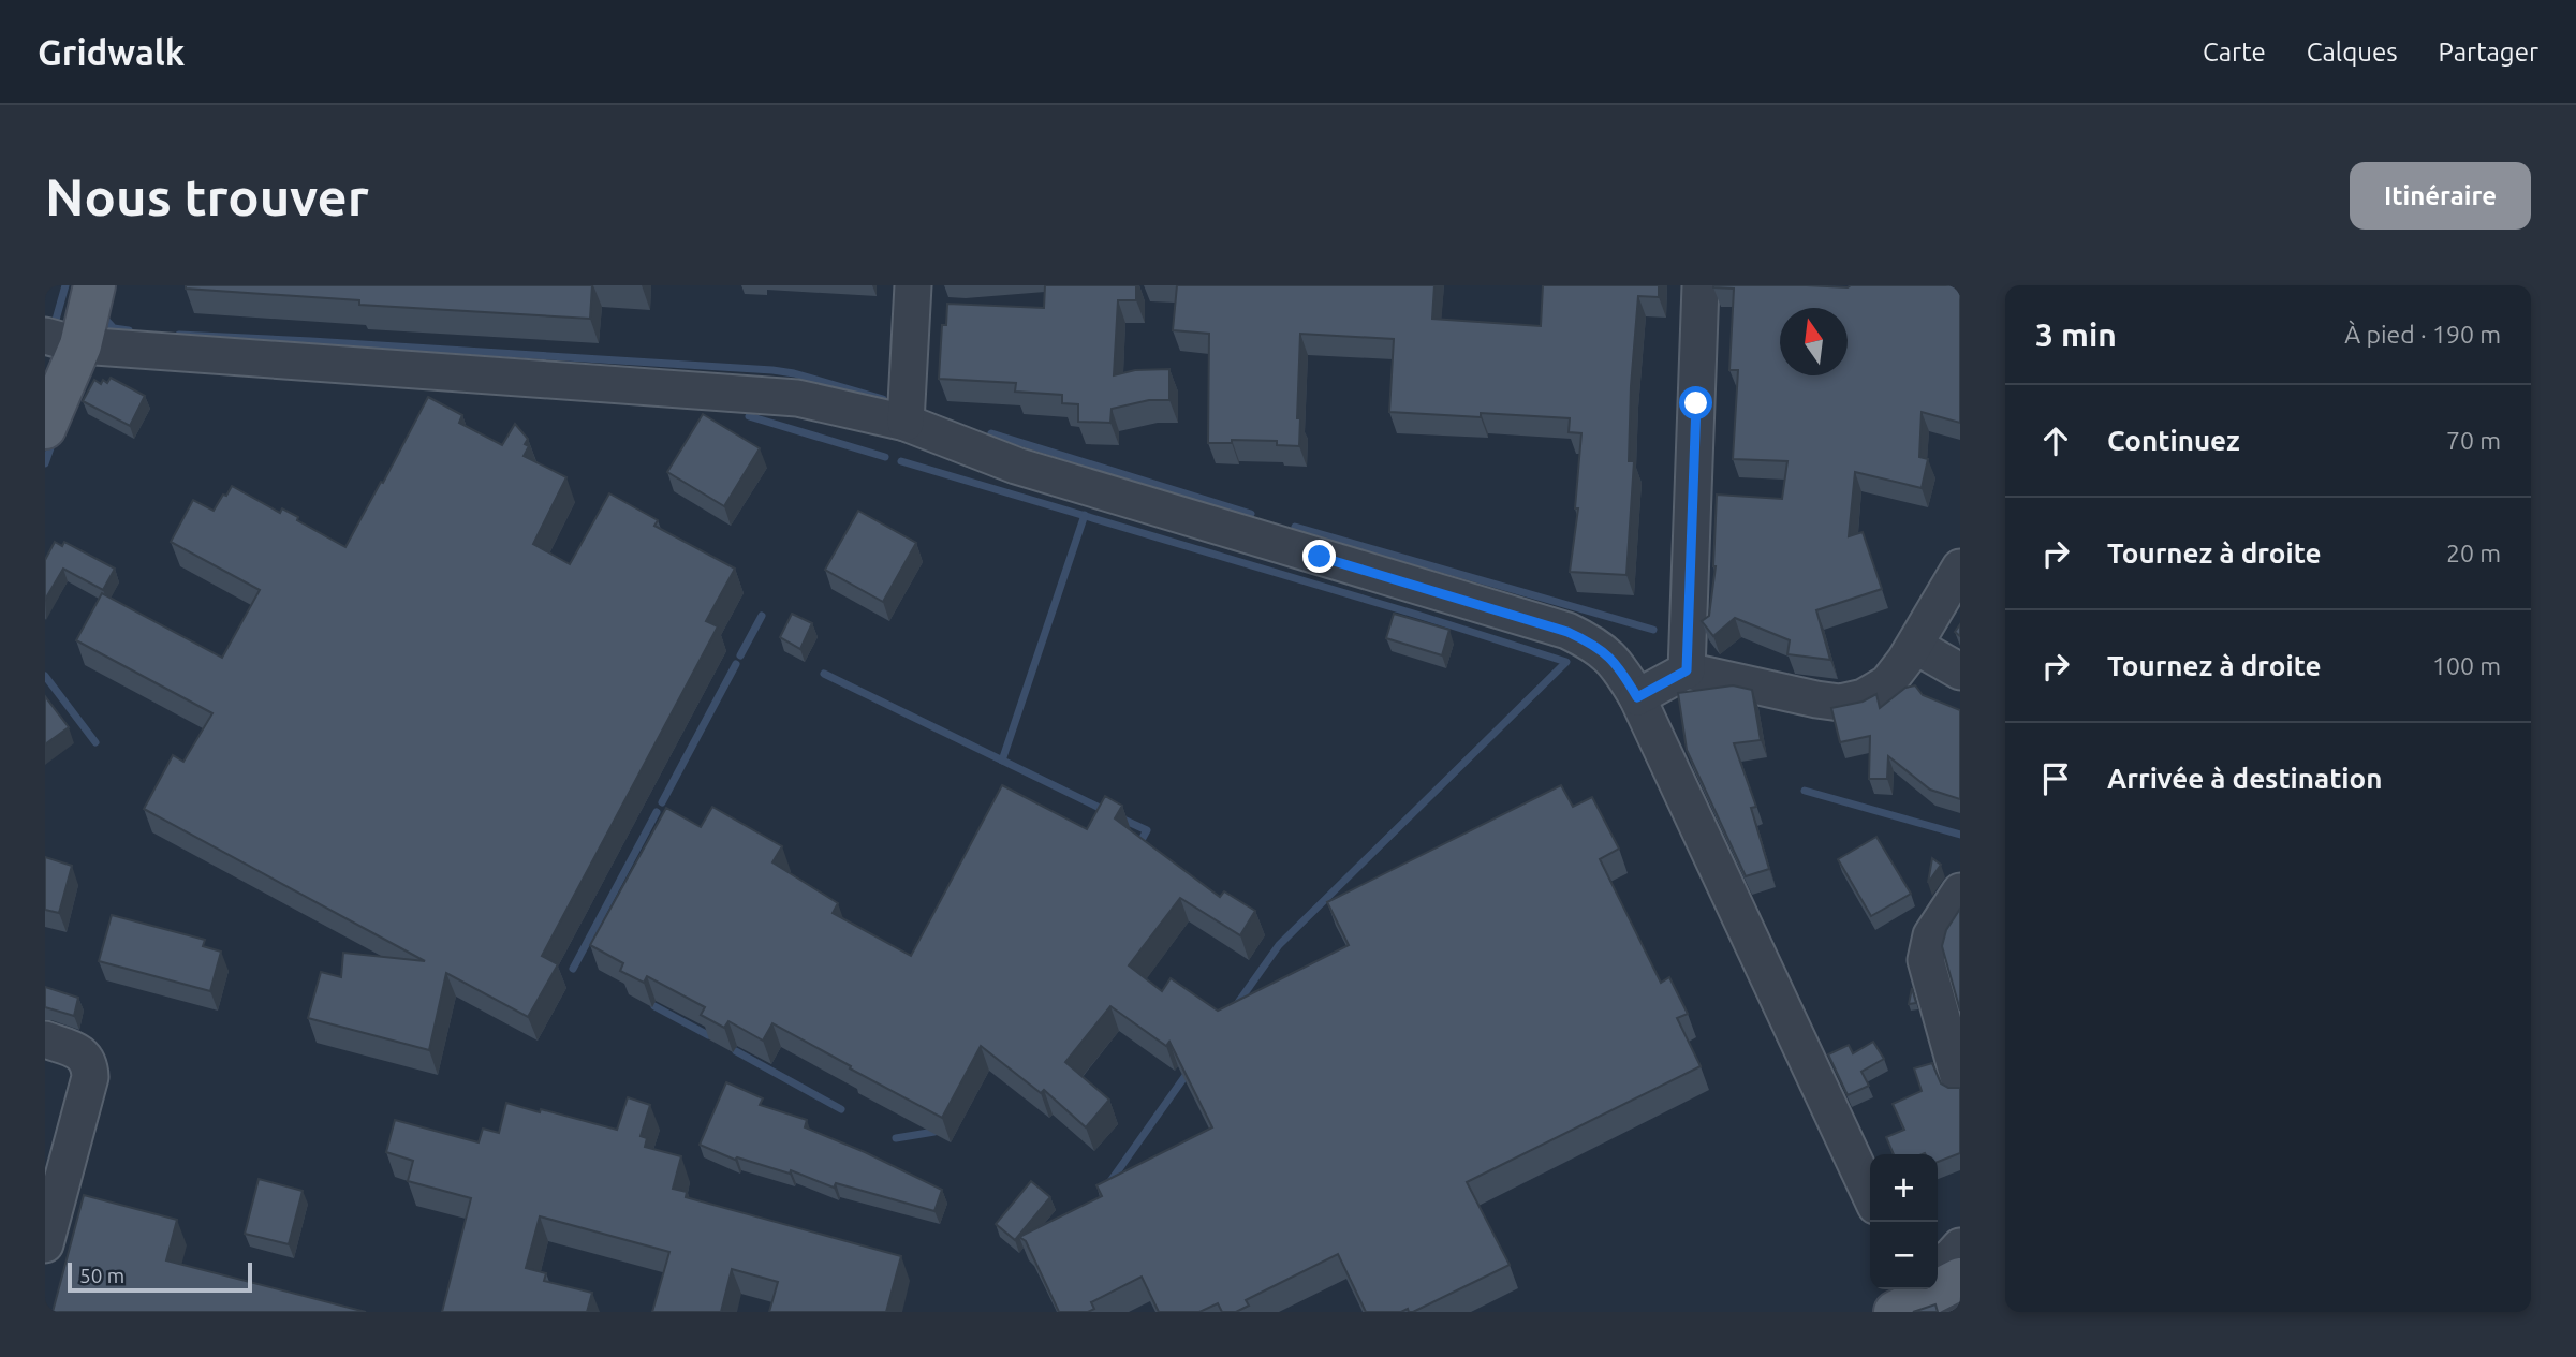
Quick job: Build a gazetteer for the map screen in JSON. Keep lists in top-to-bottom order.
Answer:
{
  "scale_bar": "50 m",
  "north": "top",
  "page": {
    "header": "Gridwalk",
    "nav": ["Carte", "Calques", "Partager"],
    "buttons": "Itinéraire",
    "title": "Nous trouver",
    "heading": ["3 min", "À pied · 190 m"],
    "list": [
      ["Continuez", "70 m"],
      ["Tournez à droite", "20 m"],
      ["Tournez à droite", "100 m"],
      "Arrivée à destination"
    ],
    "map_buttons": ["+", "−"],
    "scale": "50 m"
  }
}
